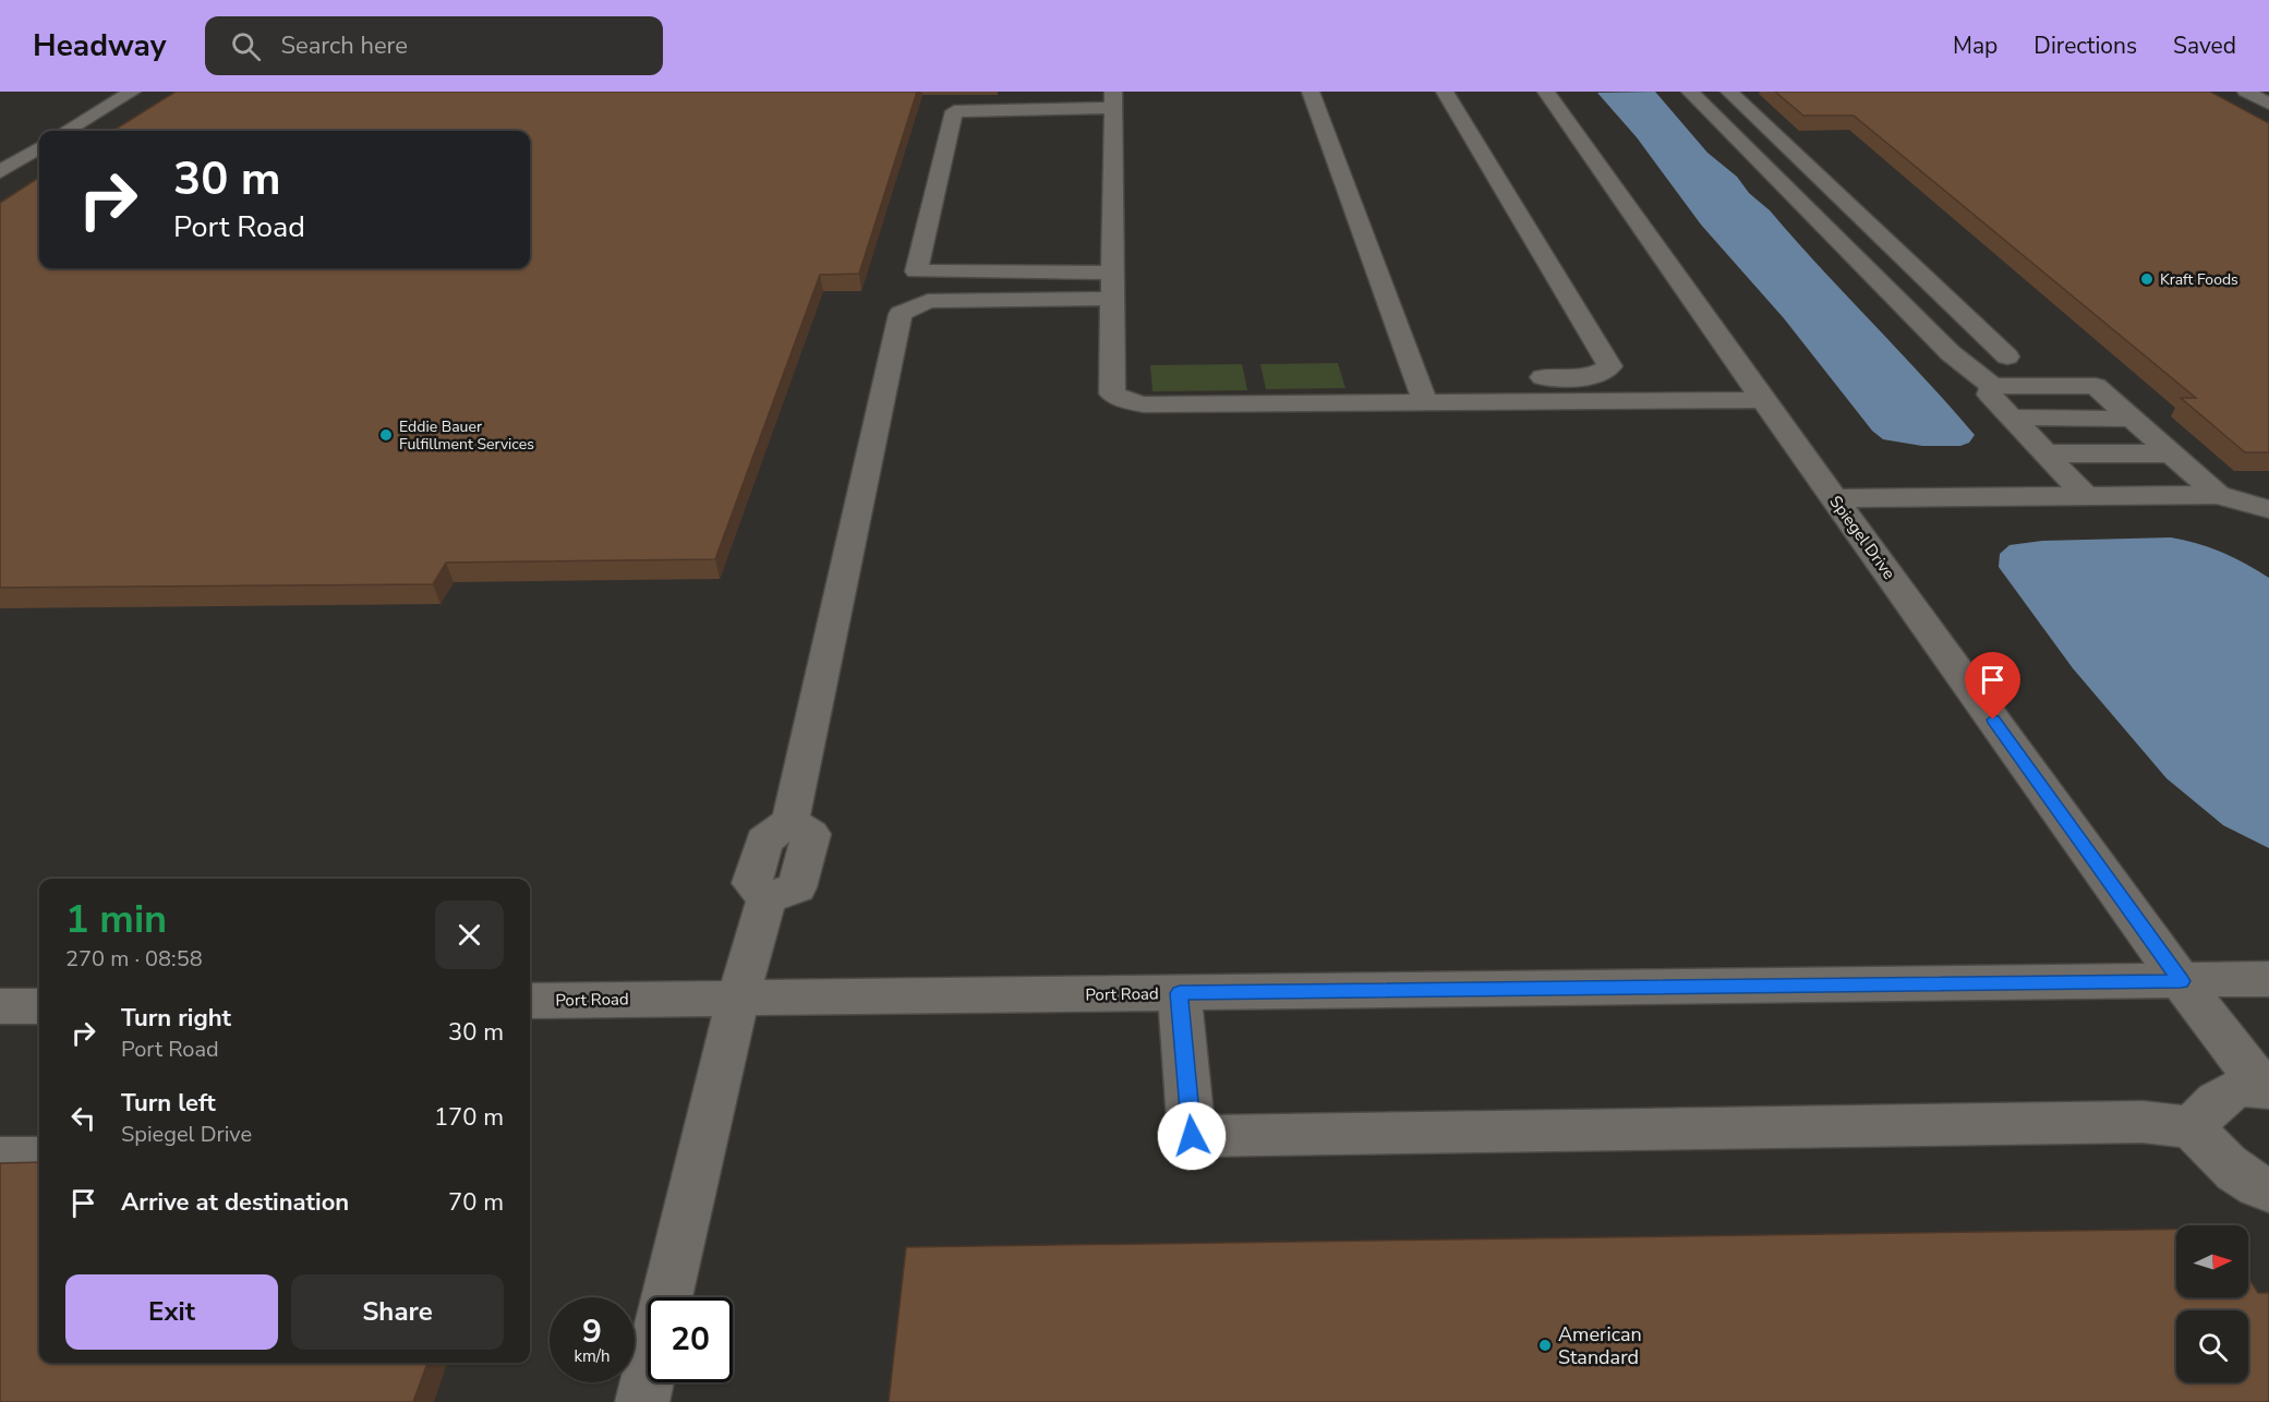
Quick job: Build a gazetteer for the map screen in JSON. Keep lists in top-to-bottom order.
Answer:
{
  "streets": {
    "street": ["Spiegel Drive", "Port Road"]
  },
  "crossings": [
    ["Spiegel Drive", "Port Road"]
  ],
  "places": ["Kraft Foods", "Eddie Bauer Fulfillment Services", "American Standard"],
  "north": "right",
  "page": {
    "header": "Headway",
    "search": "Search here",
    "nav": ["Map", "Directions", "Saved"],
    "turn": ["30 m", "Port Road"],
    "heading": ["1 min", "270 m · 08:58"],
    "list": [
      {
        "name": "Turn right",
        "note": "Port Road",
        "value": "30 m"
      },
      {
        "name": "Turn left",
        "note": "Spiegel Drive",
        "value": "170 m"
      },
      {
        "name": "Arrive at destination",
        "value": "70 m"
      }
    ],
    "buttons": ["Exit", "Share"],
    "speed": "9 km/h",
    "limit": "20"
  }
}
